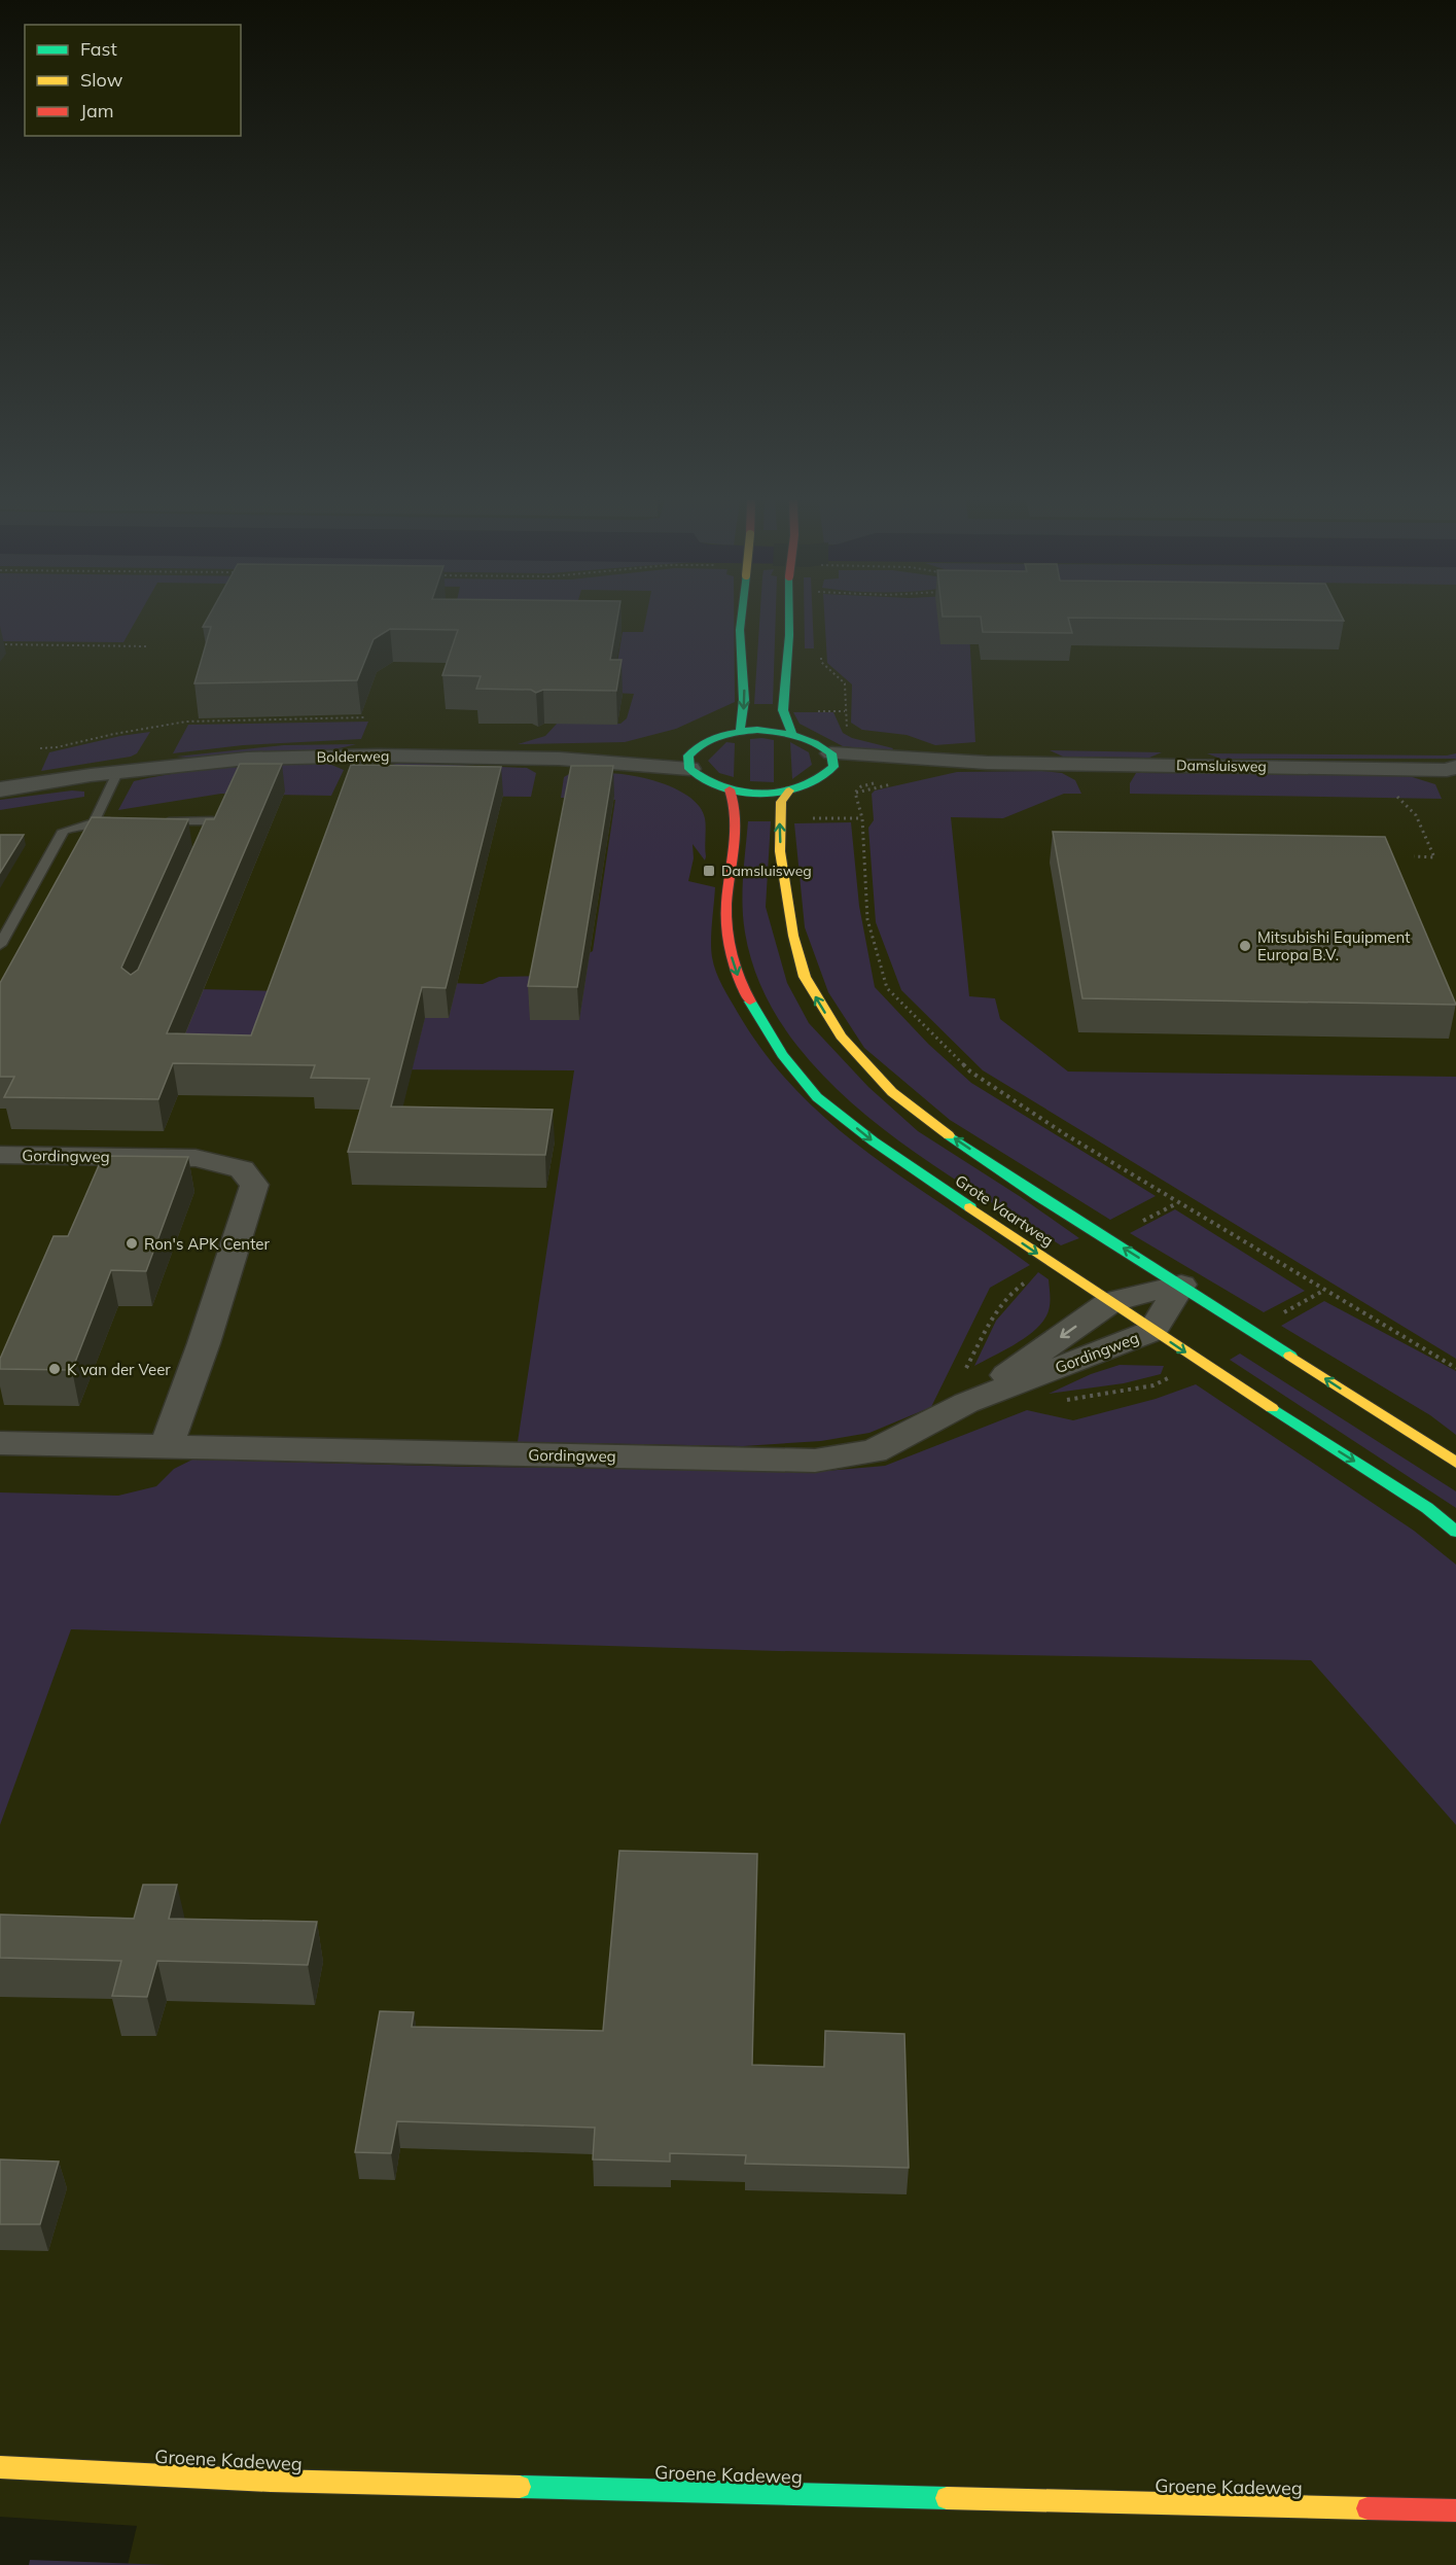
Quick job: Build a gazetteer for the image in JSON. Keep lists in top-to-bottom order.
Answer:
{
  "streets": {
    "main road": ["Grote Vaartweg", "Groene Kadeweg"],
    "street": ["Bolderweg", "Damsluisweg", "Gordingweg"]
  },
  "crossings": [
    ["Gordingweg", "Grote Vaartweg"]
  ],
  "places": {
    "transit": ["Damsluisweg"],
    "other": ["Mitsubishi Equipment Europa B.V.", "Ron's APK Center", "K van der Veer"]
  },
  "legend": ["Fast", "Slow", "Jam"]
}
